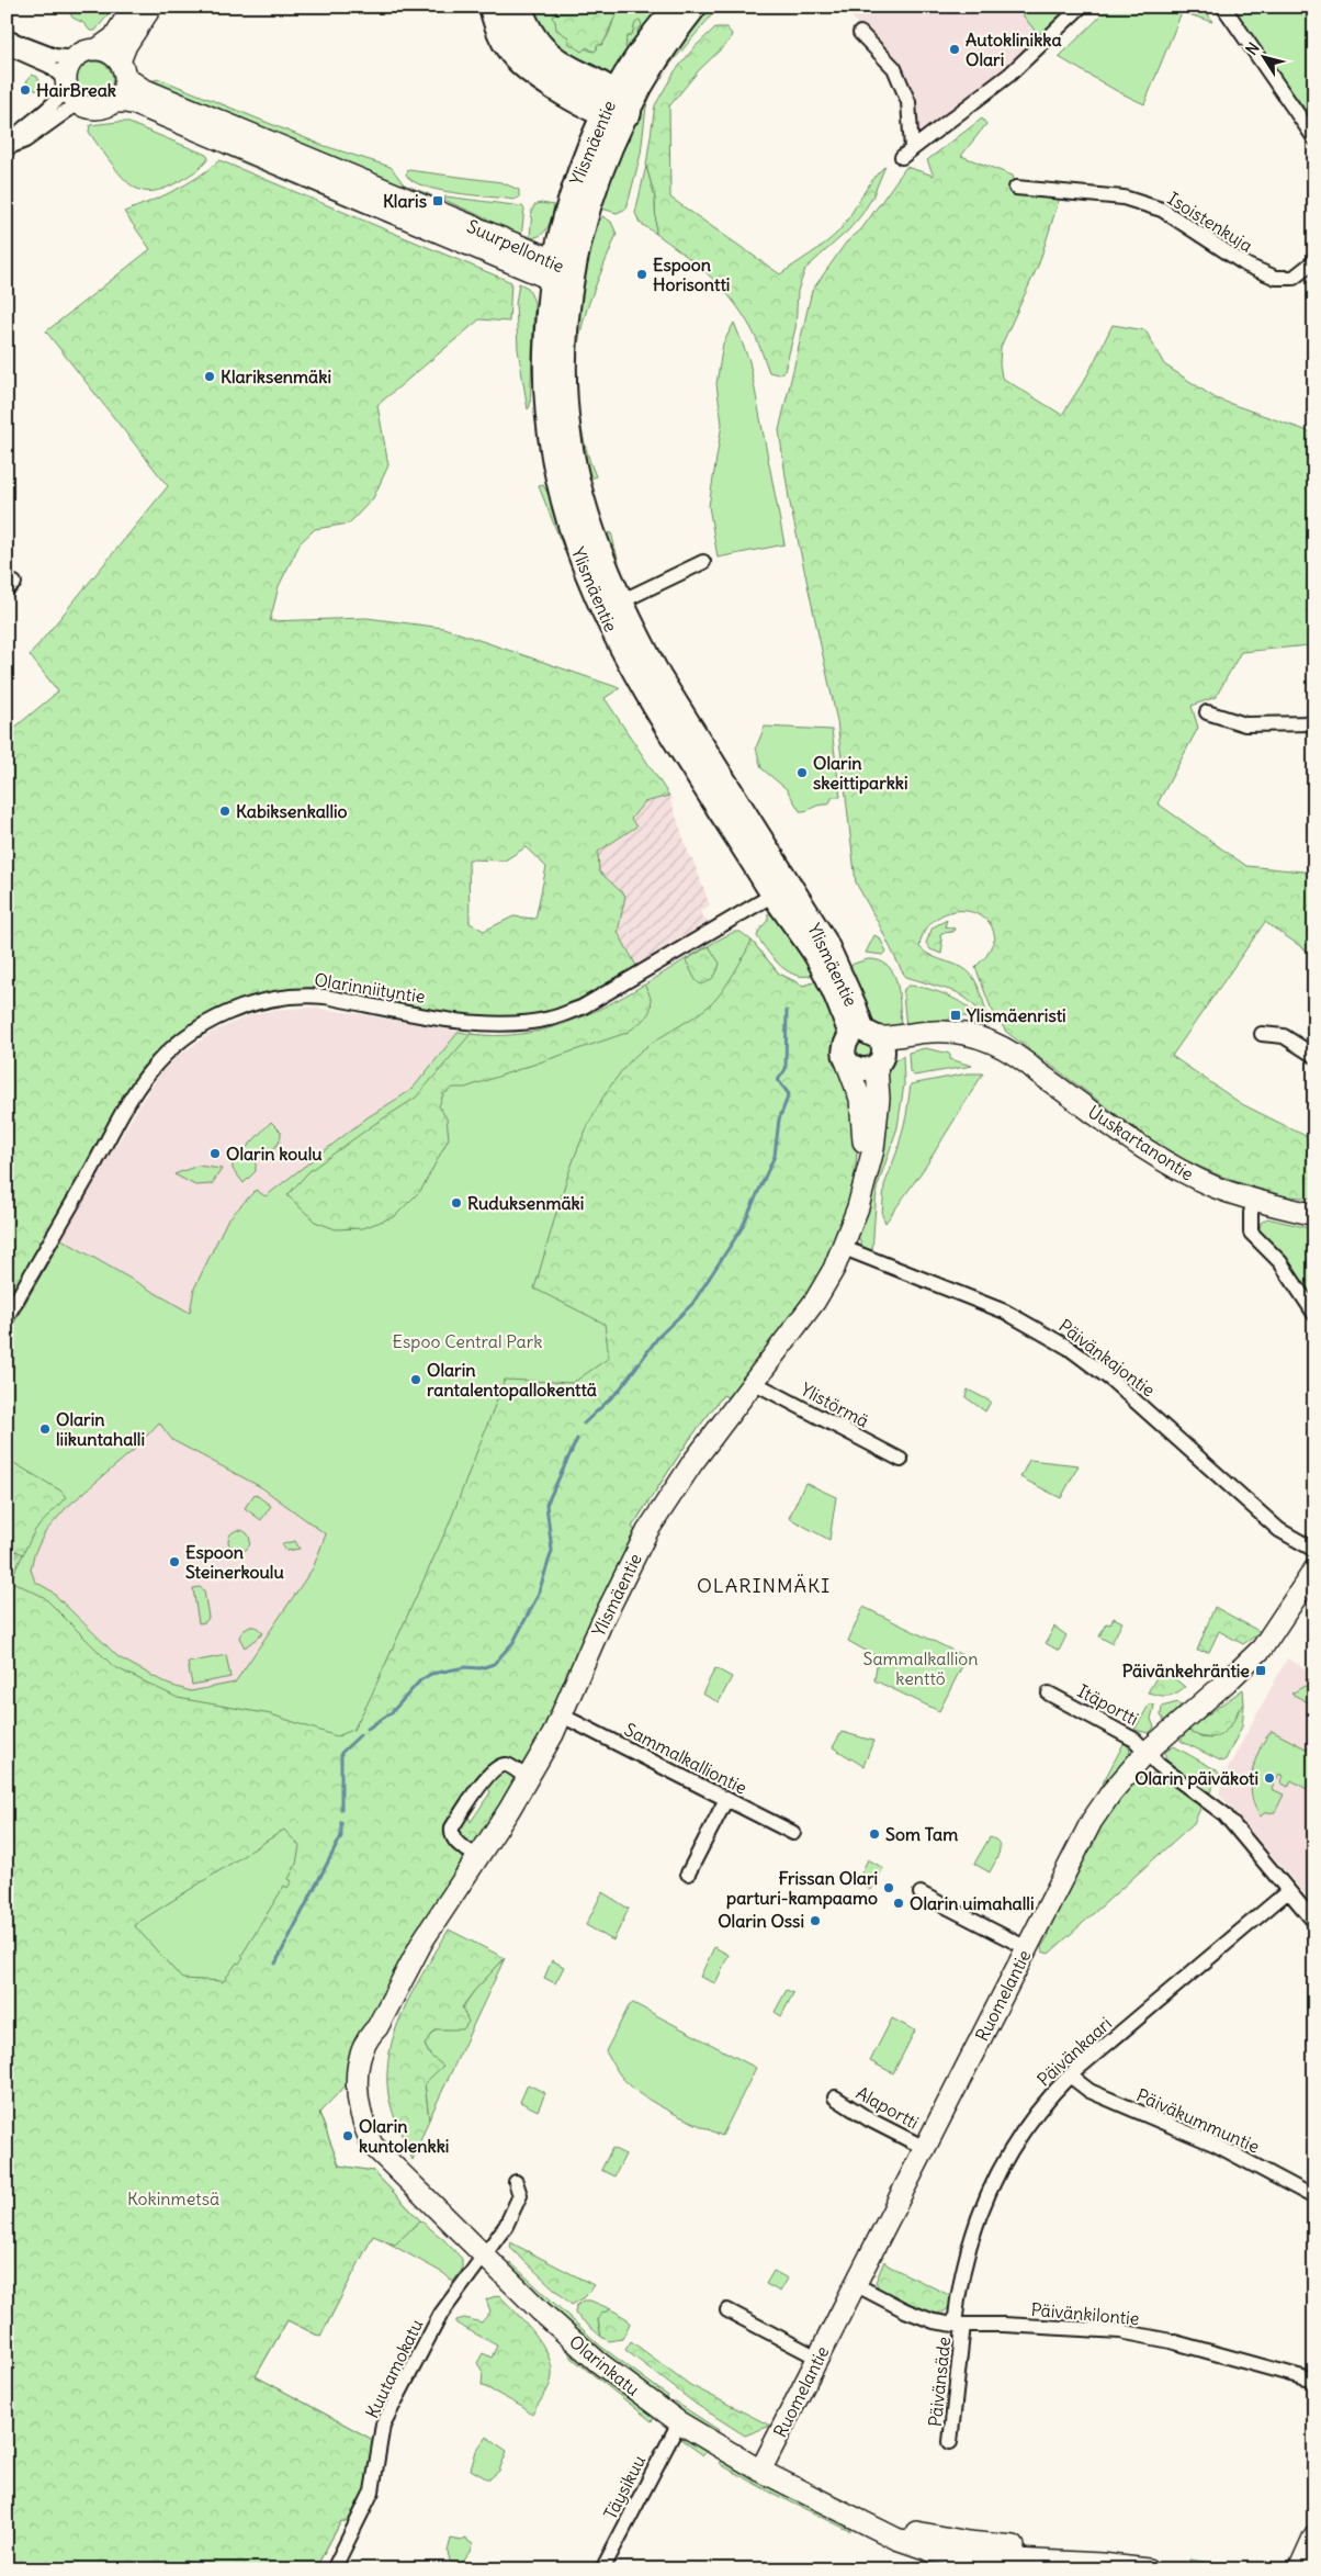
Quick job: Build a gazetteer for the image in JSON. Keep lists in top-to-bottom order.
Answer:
{
  "streets": {
    "main road": [
      "Ylismäentie",
      "Suurpellontie",
      "Uuskartanontie",
      "Ruomelantie",
      "Olarinkatu"
    ],
    "street": [
      "Isoistenkuja",
      "Olarinniityntie",
      "Päivänkajontie",
      "Ylistörmä",
      "Itäportti",
      "Sammalkalliontie",
      "Päivänkaari",
      "Alaportti",
      "Päiväkummuntie",
      "Päivänkilontie",
      "Kuutamokatu",
      "Päivänsäde",
      "Täysikuu"
    ]
  },
  "crossings": [
    ["Ylismäentie", "Suurpellontie"],
    ["Ylismäentie", "Olarinniityntie"],
    ["Ylismäentie", "Uuskartanontie"],
    ["Ylismäentie", "Päivänkajontie"],
    ["Ylismäentie", "Ylistörmä"],
    ["Ylismäentie", "Sammalkalliontie"],
    ["Ylismäentie", "Olarinkatu"],
    ["Itäportti", "Ruomelantie"],
    ["Ruomelantie", "Alaportti"],
    ["Ruomelantie", "Päivänkilontie"],
    ["Ruomelantie", "Olarinkatu"],
    ["Päivänkaari", "Päiväkummuntie"],
    ["Päivänkaari", "Päivänkilontie"],
    ["Päivänkaari", "Päivänsäde"],
    ["Päivänkilontie", "Päivänsäde"],
    ["Olarinkatu", "Kuutamokatu"],
    ["Olarinkatu", "Täysikuu"]
  ],
  "districts": ["OLARINMÄKI"],
  "parks": ["Espoo Central Park", "Sammalkallion kenttö", "Kokinmetsä"],
  "places": {
    "other": [
      "Autoklinikka Olari",
      "HairBreak",
      "Espoon Horisontti",
      "Klariksenmäki",
      "Olarin skeittiparkki",
      "Kabiksenkallio",
      "Olarin koulu",
      "Ruduksenmäki",
      "Olarin rantalentopallokenttä",
      "Olarin liikuntahalli",
      "Espoon Steinerkoulu",
      "Olarin päiväkoti",
      "Som Tam",
      "Frissan Olari parturi-kampaamo",
      "Olarin uimahalli",
      "Olarin Ossi",
      "Olarin kuntolenkki"
    ],
    "transit": ["Klaris", "Ylismäenristi", "Päivänkehräntie"]
  },
  "north": "top left"
}
